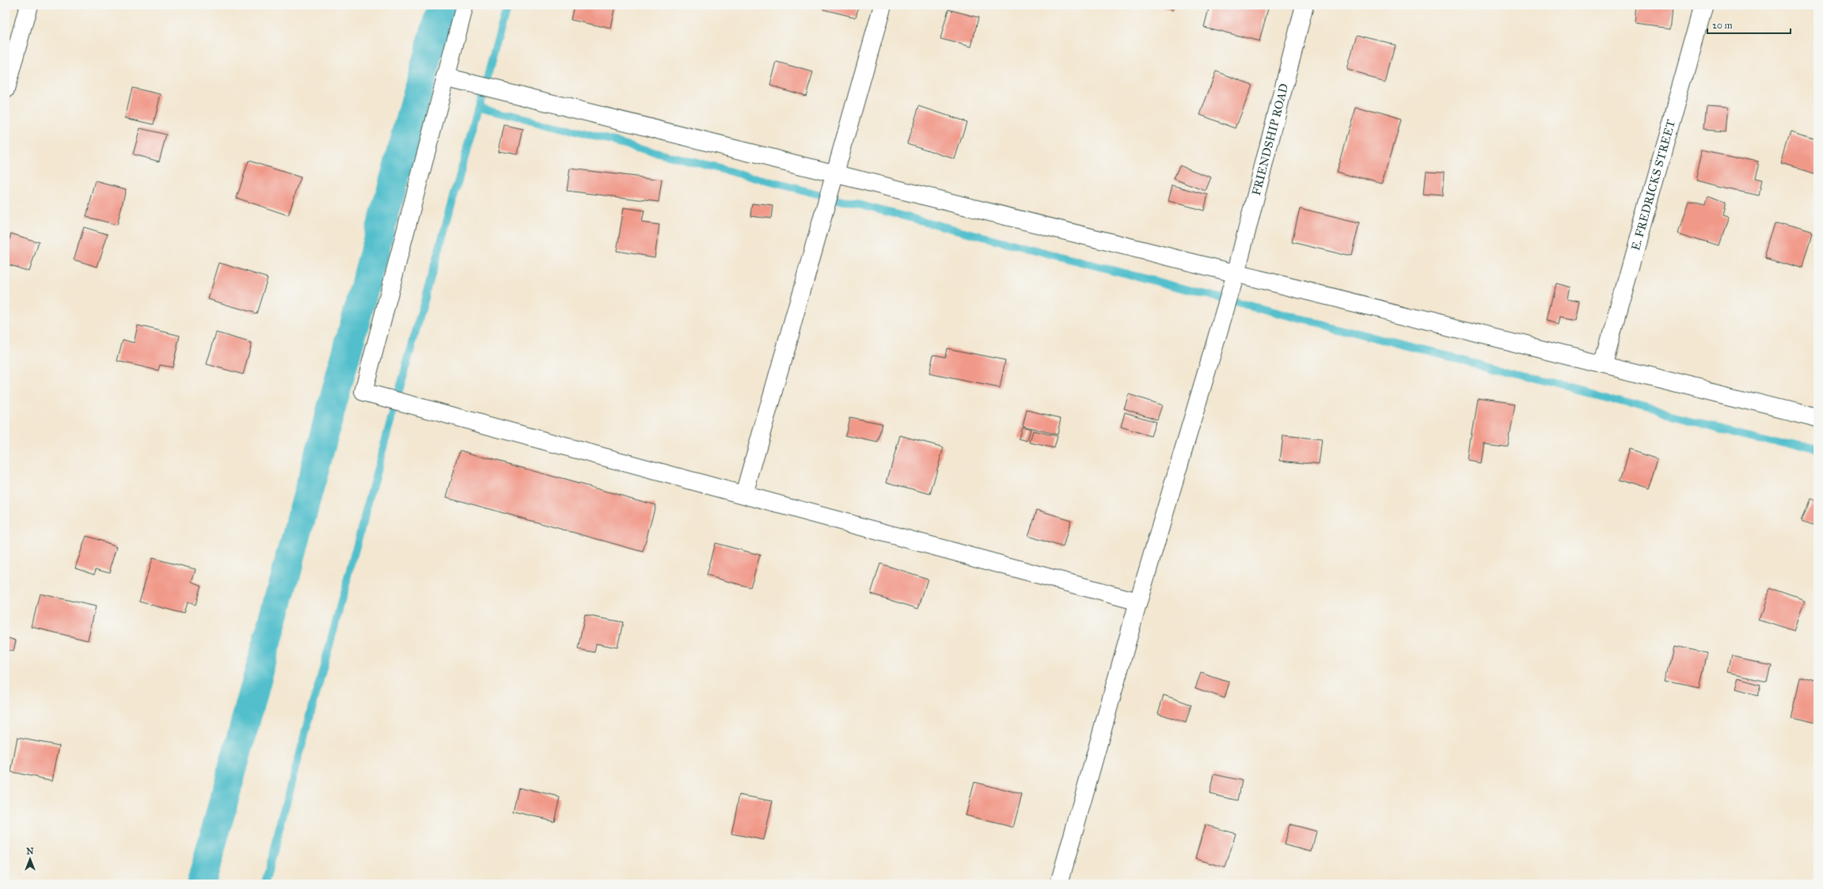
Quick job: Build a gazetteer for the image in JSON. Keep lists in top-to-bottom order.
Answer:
{
  "streets": {
    "street": ["FRIENDSHIP ROAD", "E. FREDRICKS STREET"]
  },
  "scale_bar": "20 m",
  "north": "top"
}
